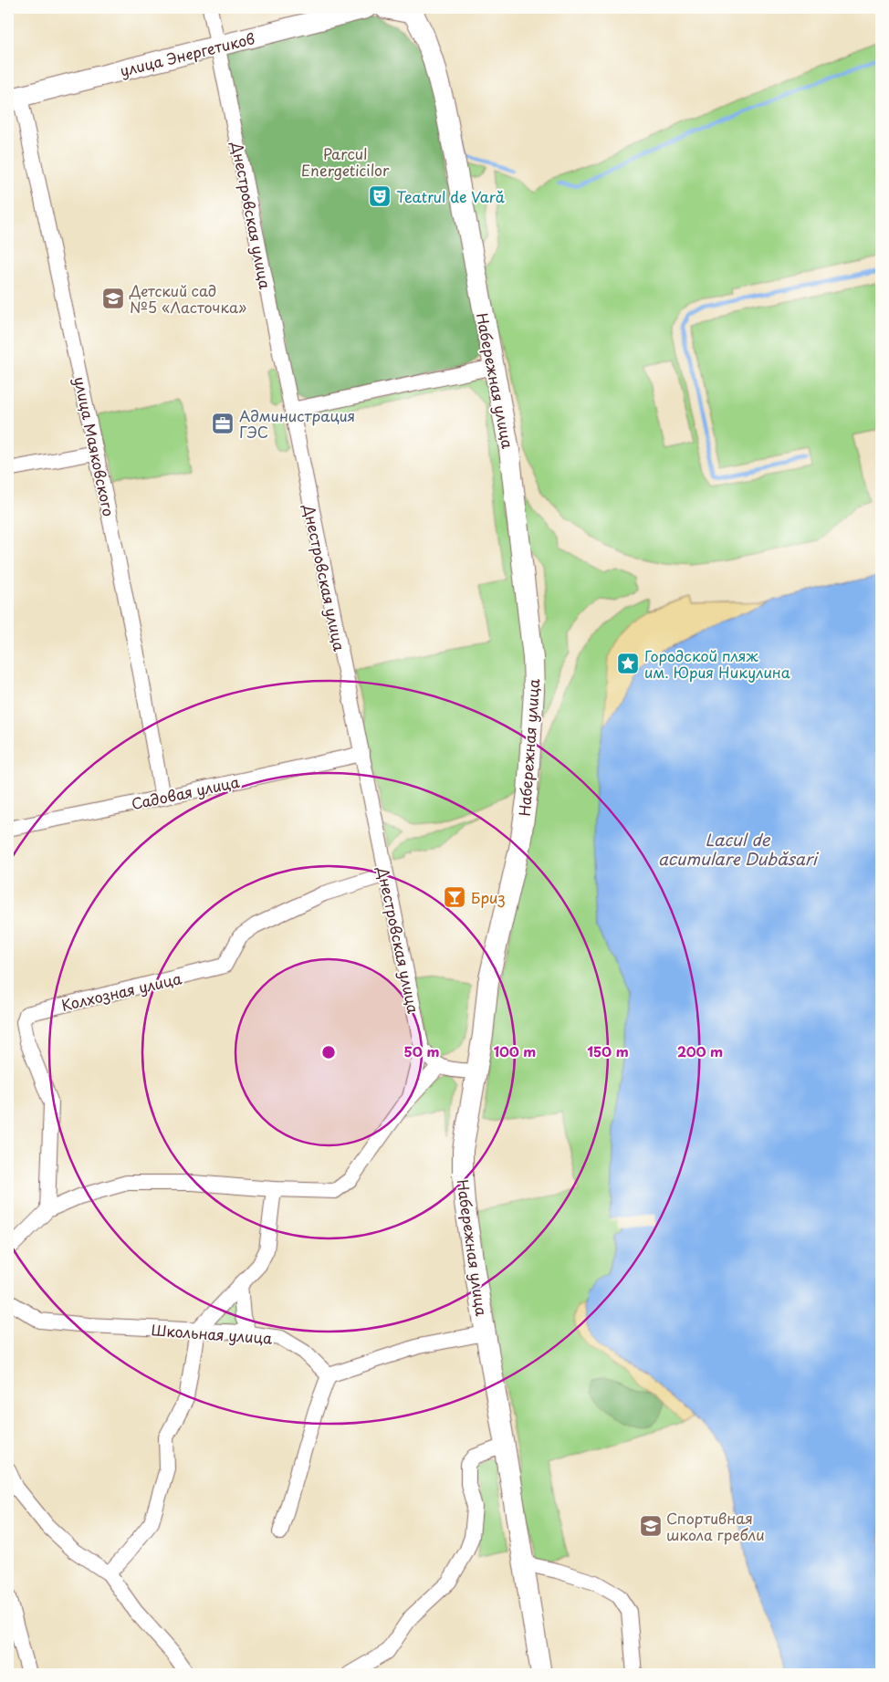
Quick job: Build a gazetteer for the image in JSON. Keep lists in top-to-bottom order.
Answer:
{
  "streets": {
    "street": [
      "улица Энергетиков",
      "Днестровская улица",
      "Набережная улица",
      "улица Маяковского",
      "Садовая улица",
      "Колхозная улица",
      "Школьная улица"
    ]
  },
  "crossings": [
    ["улица Энергетиков", "Днестровская улица"],
    ["улица Энергетиков", "улица Маяковского"],
    ["Днестровская улица", "Садовая улица"],
    ["Днестровская улица", "Колхозная улица"],
    ["улица Маяковского", "Садовая улица"]
  ],
  "water": ["Lacul de acumulare Dubăsari"],
  "parks": ["Parcul Energeticilor"],
  "places": {
    "theatre": ["Teatrul de Vară"],
    "school or university": ["Детский сад №5 «Ласточка»", "Спортивная школа гребли"],
    "office": ["Администрация ГЭС"],
    "place": ["Городской пляж им. Юрия Никулина"],
    "bar": ["Бриз"]
  },
  "rings": [
    "50 m",
    "100 m",
    "150 m",
    "200 m"
  ]
}
